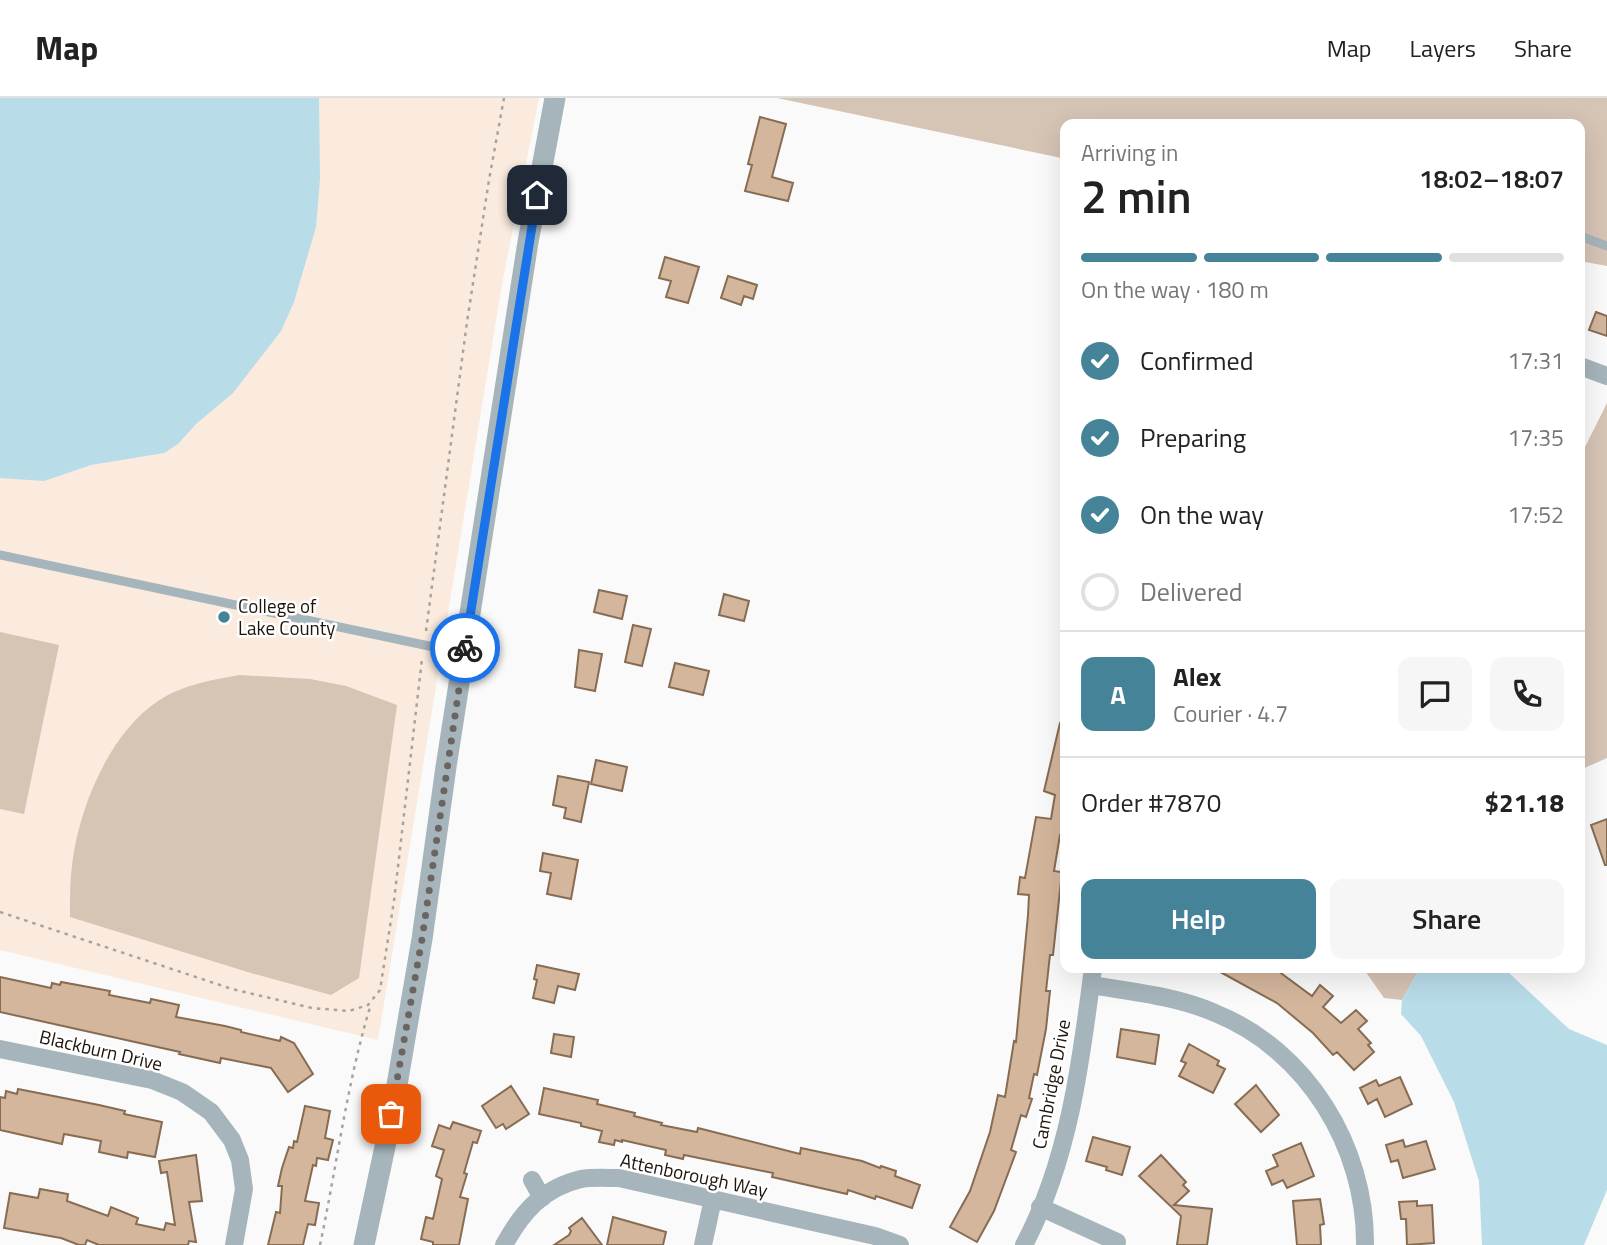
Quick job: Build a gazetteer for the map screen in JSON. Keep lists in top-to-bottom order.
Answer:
{
  "streets": {
    "street": ["Blackburn Drive", "Cambridge Drive", "Attenborough Way"]
  },
  "places": ["College of Lake County"],
  "page": {
    "header": "Map",
    "nav": ["Map", "Layers", "Share"],
    "heading": ["2 min", "Arriving in", "18:02–18:07"],
    "panel": [
      "Alex",
      "Courier · 4.7",
      "Order #7870",
      "$21.18"
    ],
    "bar": "On the way · 180 m",
    "list": [
      ["Confirmed", "17:31"],
      ["Preparing", "17:35"],
      ["On the way", "17:52"],
      "Delivered"
    ],
    "round": "A",
    "buttons": ["Help", "Share"]
  }
}
